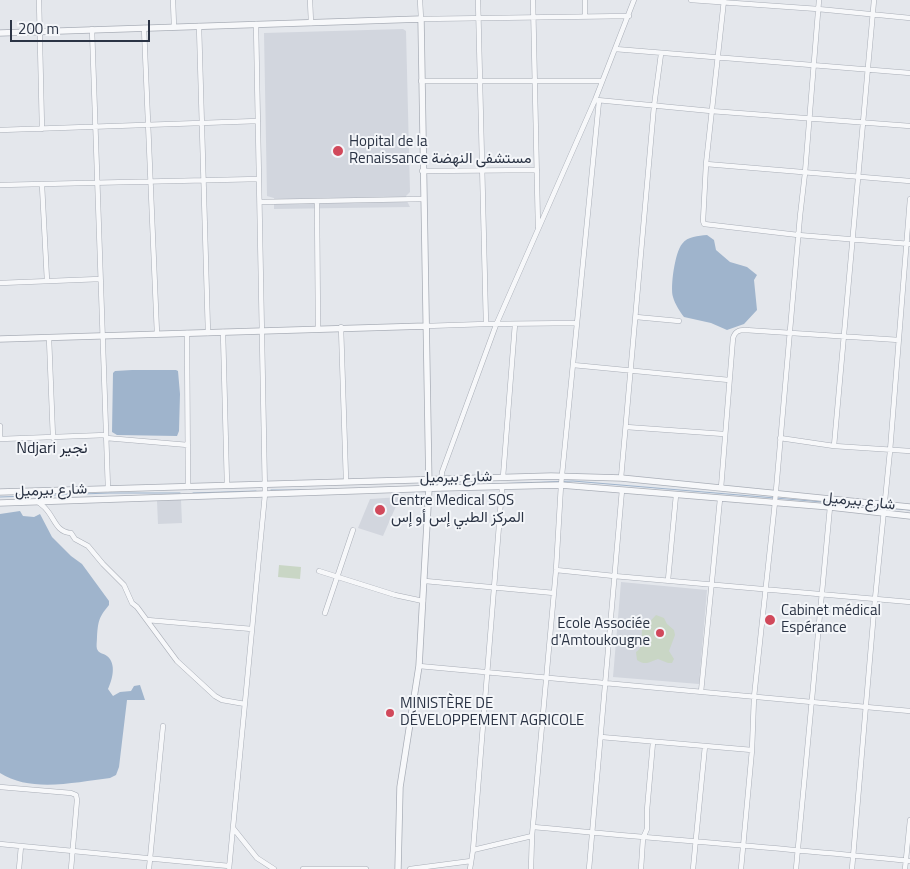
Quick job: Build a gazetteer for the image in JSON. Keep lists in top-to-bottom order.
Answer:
{
  "streets": {
    "street": ["شارع بيرميل"]
  },
  "districts": ["Ndjari نجير"],
  "places": [
    "Hopital de la Renaissance مستشفى النهضة",
    "Centre Medical SOS المركز الطبي إس أو إس",
    "Cabinet médical Espérance",
    "Ecole Associée d'Amtoukougne",
    "MINISTÈRE DE DÉVELOPPEMENT AGRICOLE"
  ],
  "scale_bar": "200 m"
}
